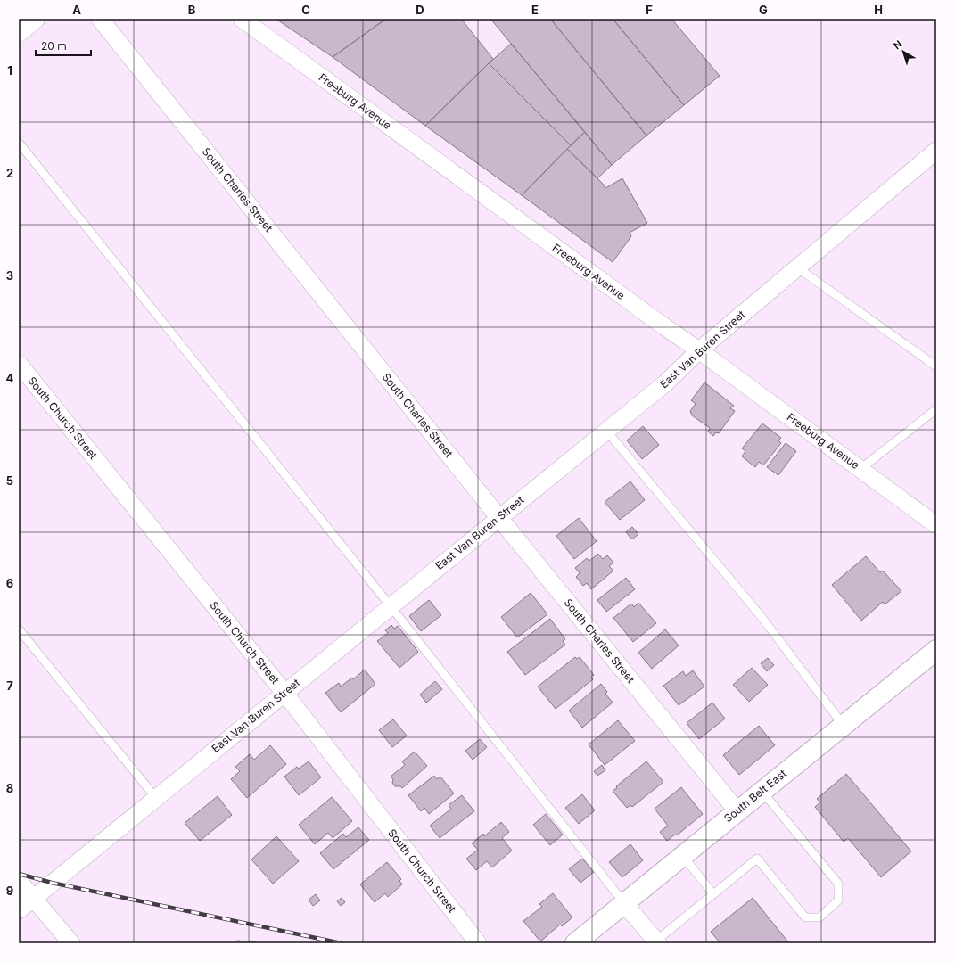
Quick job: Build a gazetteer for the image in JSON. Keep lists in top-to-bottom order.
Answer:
{
  "streets": {
    "main road": ["South Belt East"],
    "street": [
      "Freeburg Avenue",
      "South Charles Street",
      "East Van Buren Street",
      "South Church Street"
    ]
  },
  "crossings": [
    ["Freeburg Avenue", "East Van Buren Street"],
    ["South Charles Street", "East Van Buren Street"],
    ["South Charles Street", "South Belt East"],
    ["East Van Buren Street", "South Church Street"]
  ],
  "scale_bar": "20 m",
  "north": "top left",
  "grid": {
    "columns": [
      "A",
      "B",
      "C",
      "D",
      "E",
      "F",
      "G",
      "H"
    ],
    "rows": [
      "1",
      "2",
      "3",
      "4",
      "5",
      "6",
      "7",
      "8",
      "9"
    ]
  }
}
